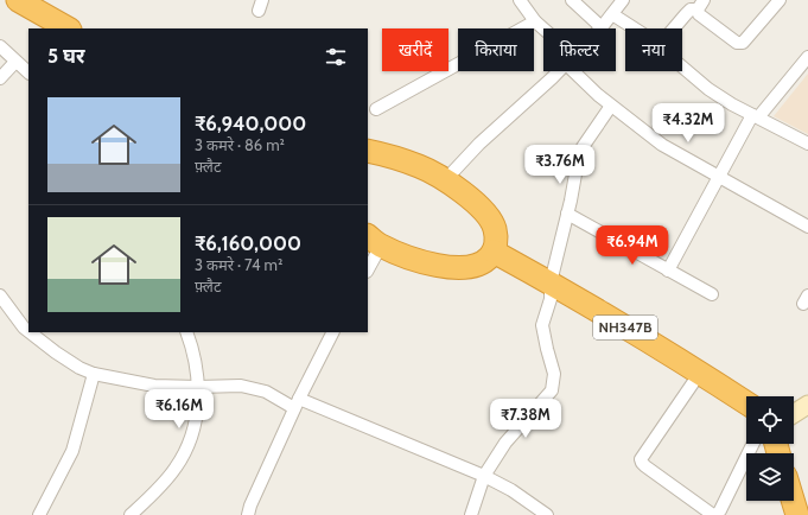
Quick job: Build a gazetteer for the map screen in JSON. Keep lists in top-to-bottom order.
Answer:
{
  "streets": {
    "highway": ["NH347B"]
  },
  "page": {
    "chip": [
      "खरीदें",
      "किराया",
      "फ़िल्टर",
      "नया"
    ],
    "heading": "5 घर",
    "list": [
      {
        "name": "₹6,940,000",
        "note": "3 कमरे · 86 m² · फ़्लैट"
      },
      {
        "name": "₹6,160,000",
        "note": "3 कमरे · 74 m² · फ़्लैट"
      }
    ],
    "price": [
      "₹4.32M",
      "₹3.76M",
      "₹6.94M",
      "₹6.16M",
      "₹7.38M"
    ]
  }
}
